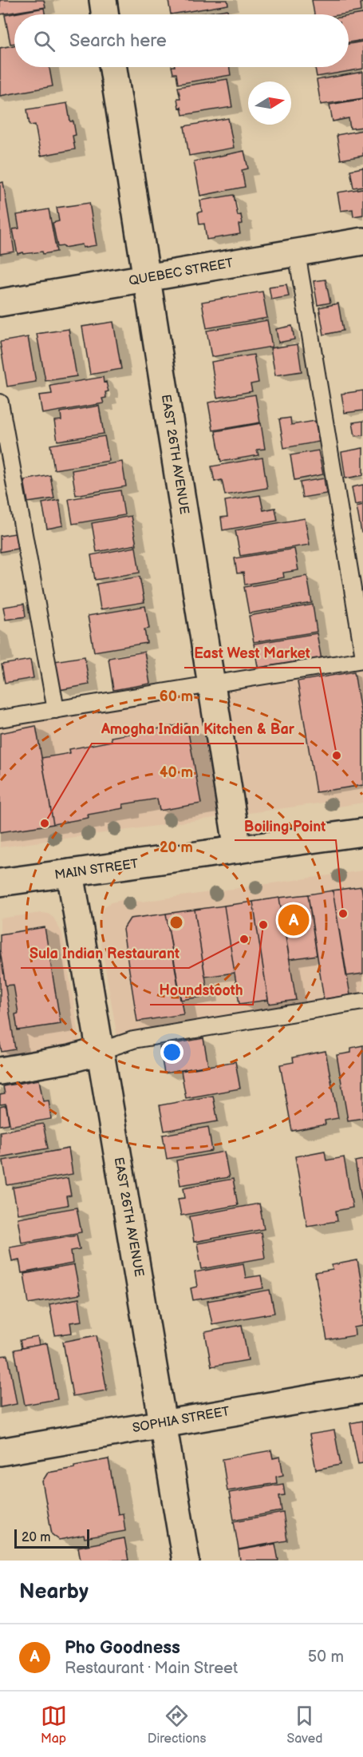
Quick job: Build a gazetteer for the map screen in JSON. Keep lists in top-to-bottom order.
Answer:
{
  "streets": {
    "street": [
      "QUEBEC STREET",
      "EAST 26TH AVENUE",
      "MAIN STREET",
      "SOPHIA STREET"
    ]
  },
  "crossings": [
    ["QUEBEC STREET", "EAST 26TH AVENUE"],
    ["EAST 26TH AVENUE", "MAIN STREET"],
    ["EAST 26TH AVENUE", "SOPHIA STREET"]
  ],
  "places": [
    "East West Market",
    "Amogha Indian Kitchen & Bar",
    "Boiling Point",
    "Houndstooth",
    "Sula Indian Restaurant"
  ],
  "scale_bar": "20 m",
  "north": "right",
  "page": {
    "search": "Search here",
    "pins": "A",
    "scale": "20 m",
    "heading": "Nearby",
    "list": [
      {
        "mark": "A",
        "name": "Pho Goodness",
        "note": "Restaurant · Main Street",
        "value": "50 m"
      }
    ],
    "nav": ["Map", "Directions", "Saved"]
  },
  "rings": ["60 m", "40 m", "20 m"]
}
